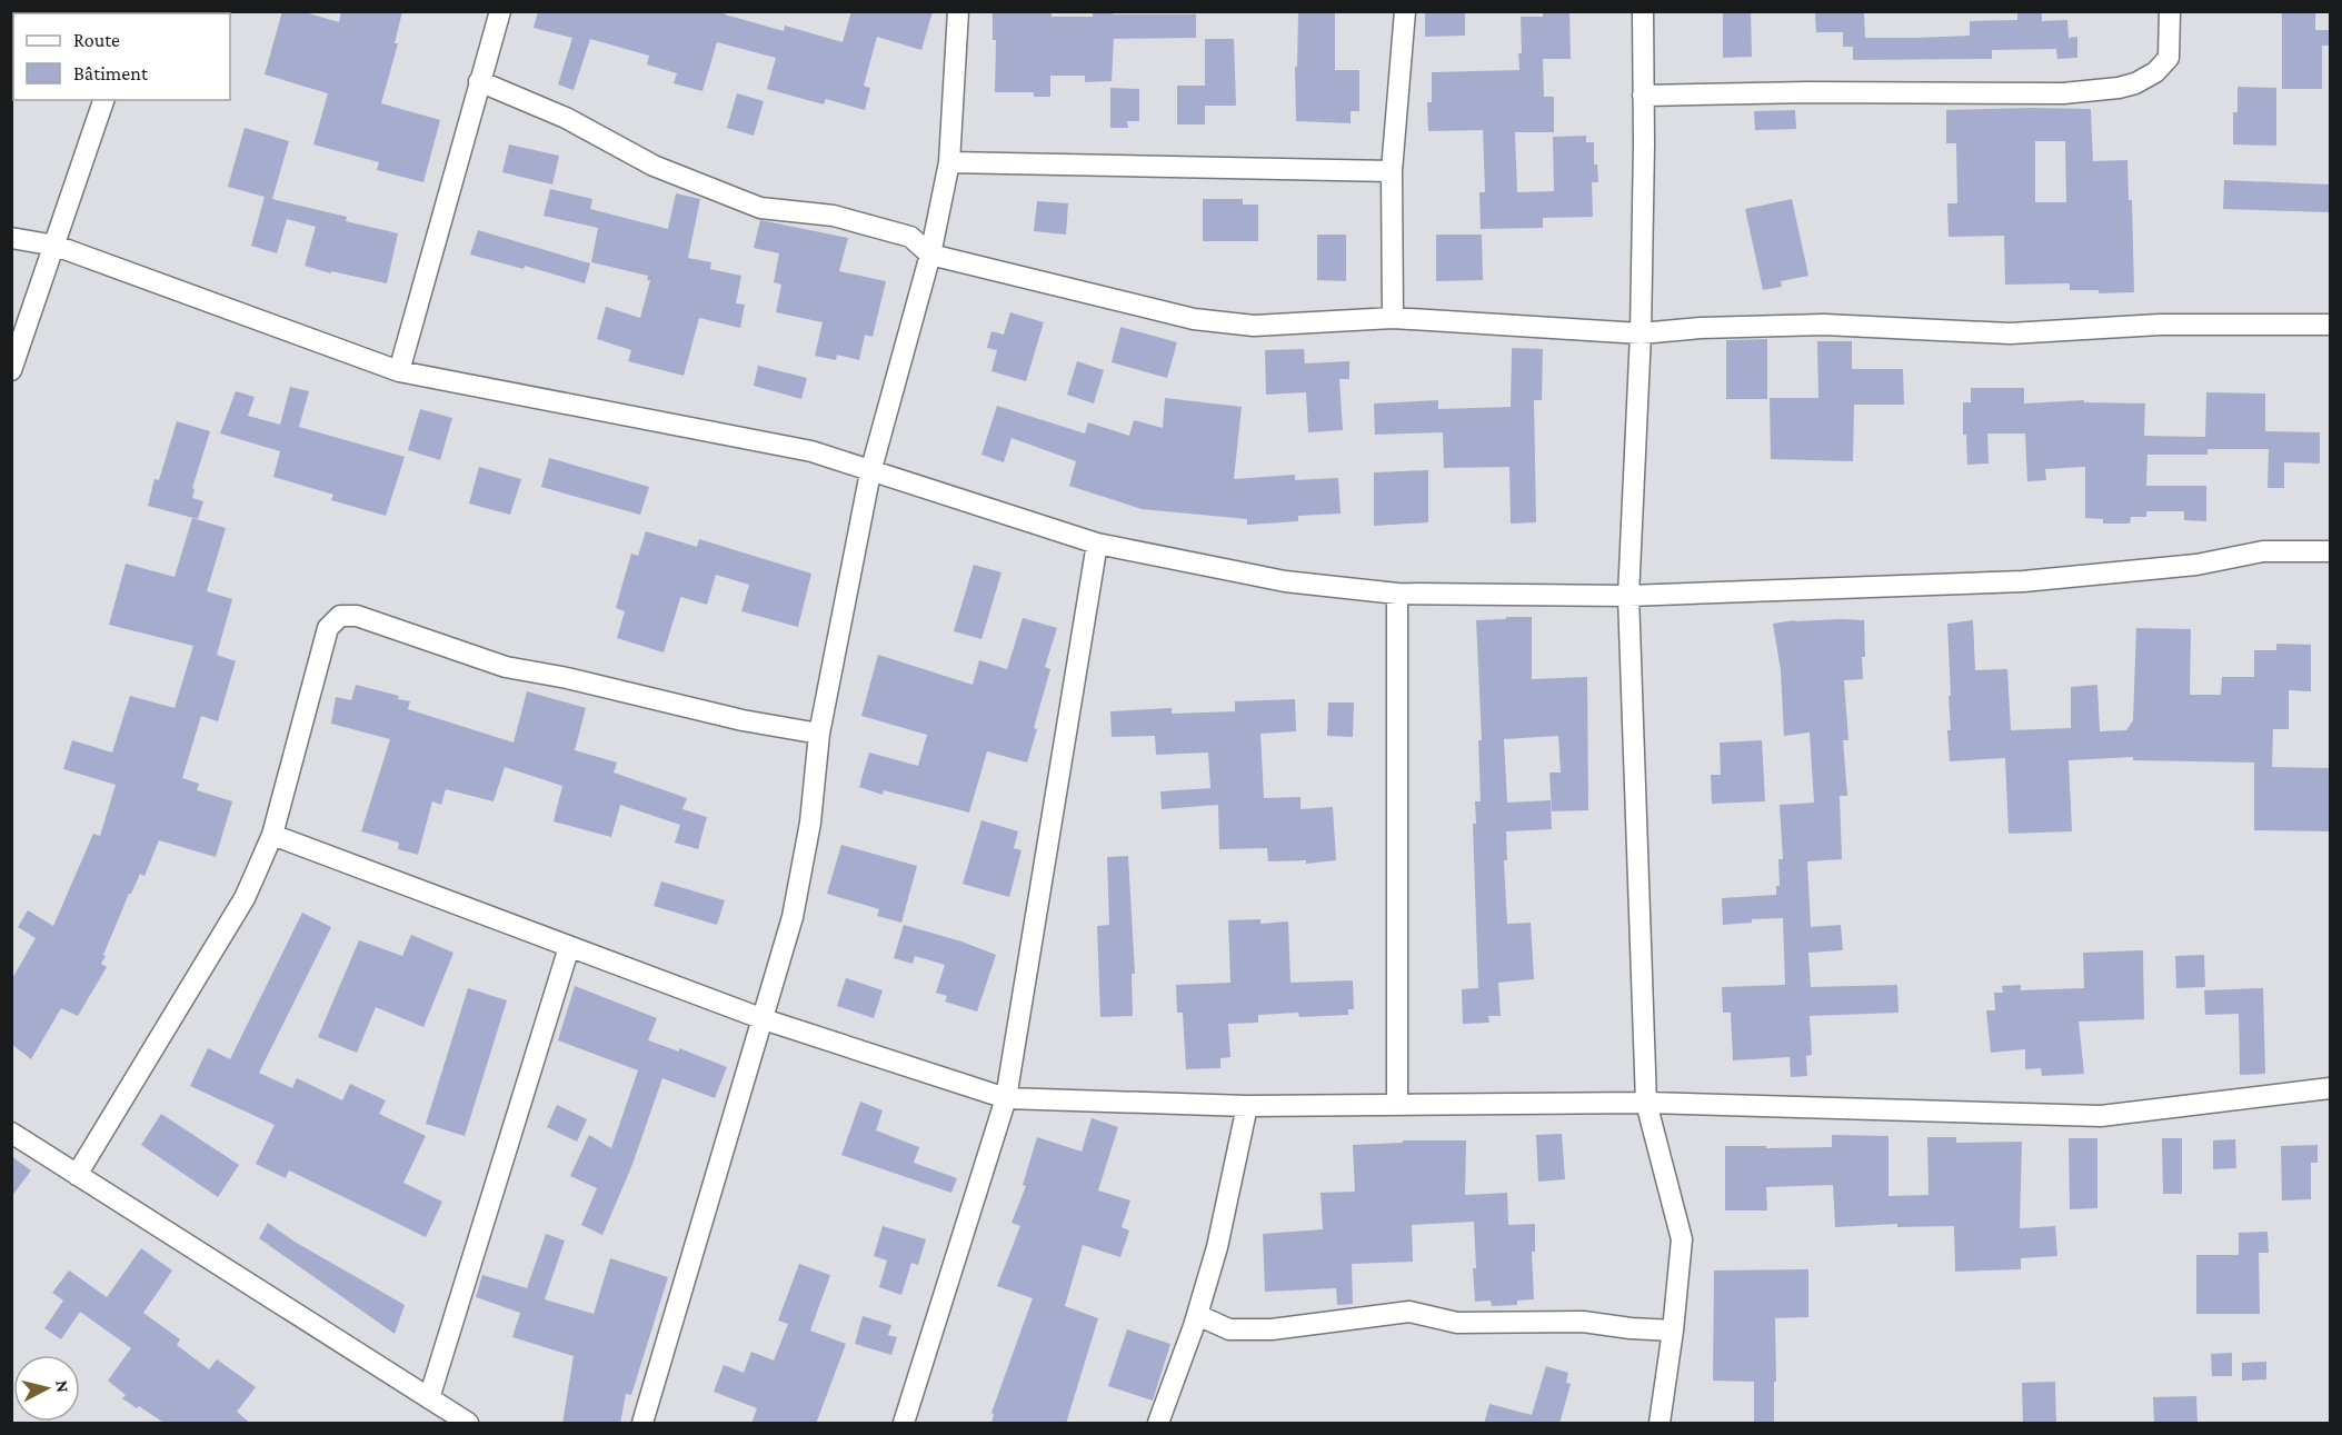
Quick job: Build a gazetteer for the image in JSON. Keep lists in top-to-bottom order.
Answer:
{
  "legend": ["Route", "Bâtiment"],
  "north": "right"
}
